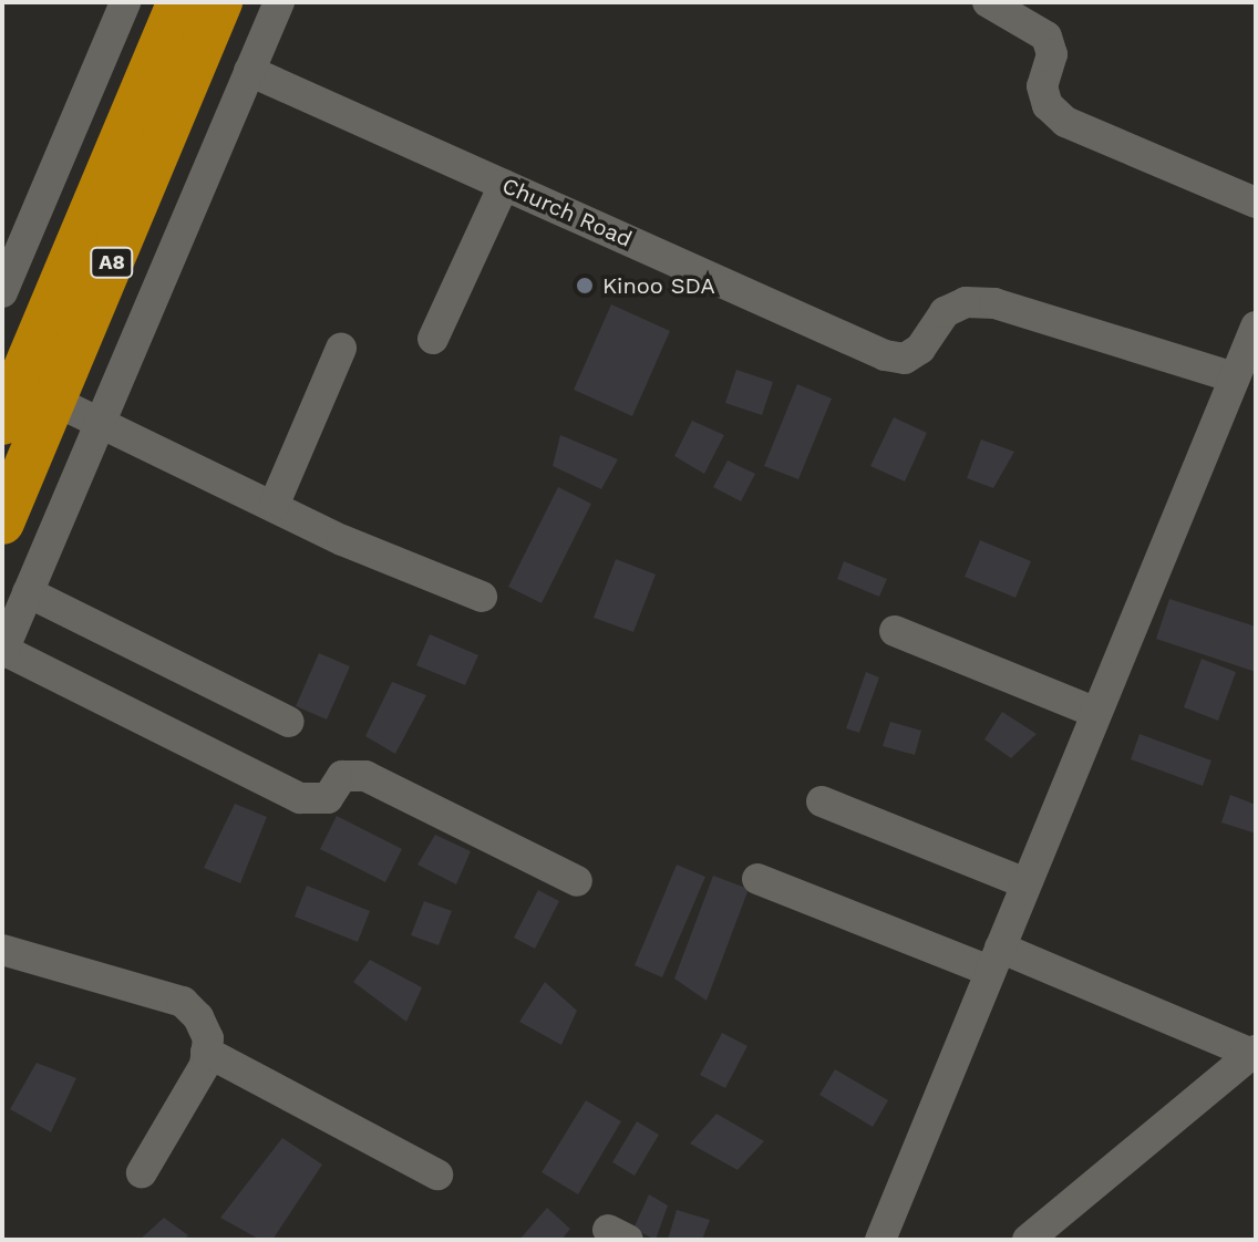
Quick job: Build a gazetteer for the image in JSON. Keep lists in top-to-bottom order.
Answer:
{
  "streets": {
    "highway": ["A8"],
    "street": ["Church Road"]
  },
  "places": ["Kinoo SDA"]
}
